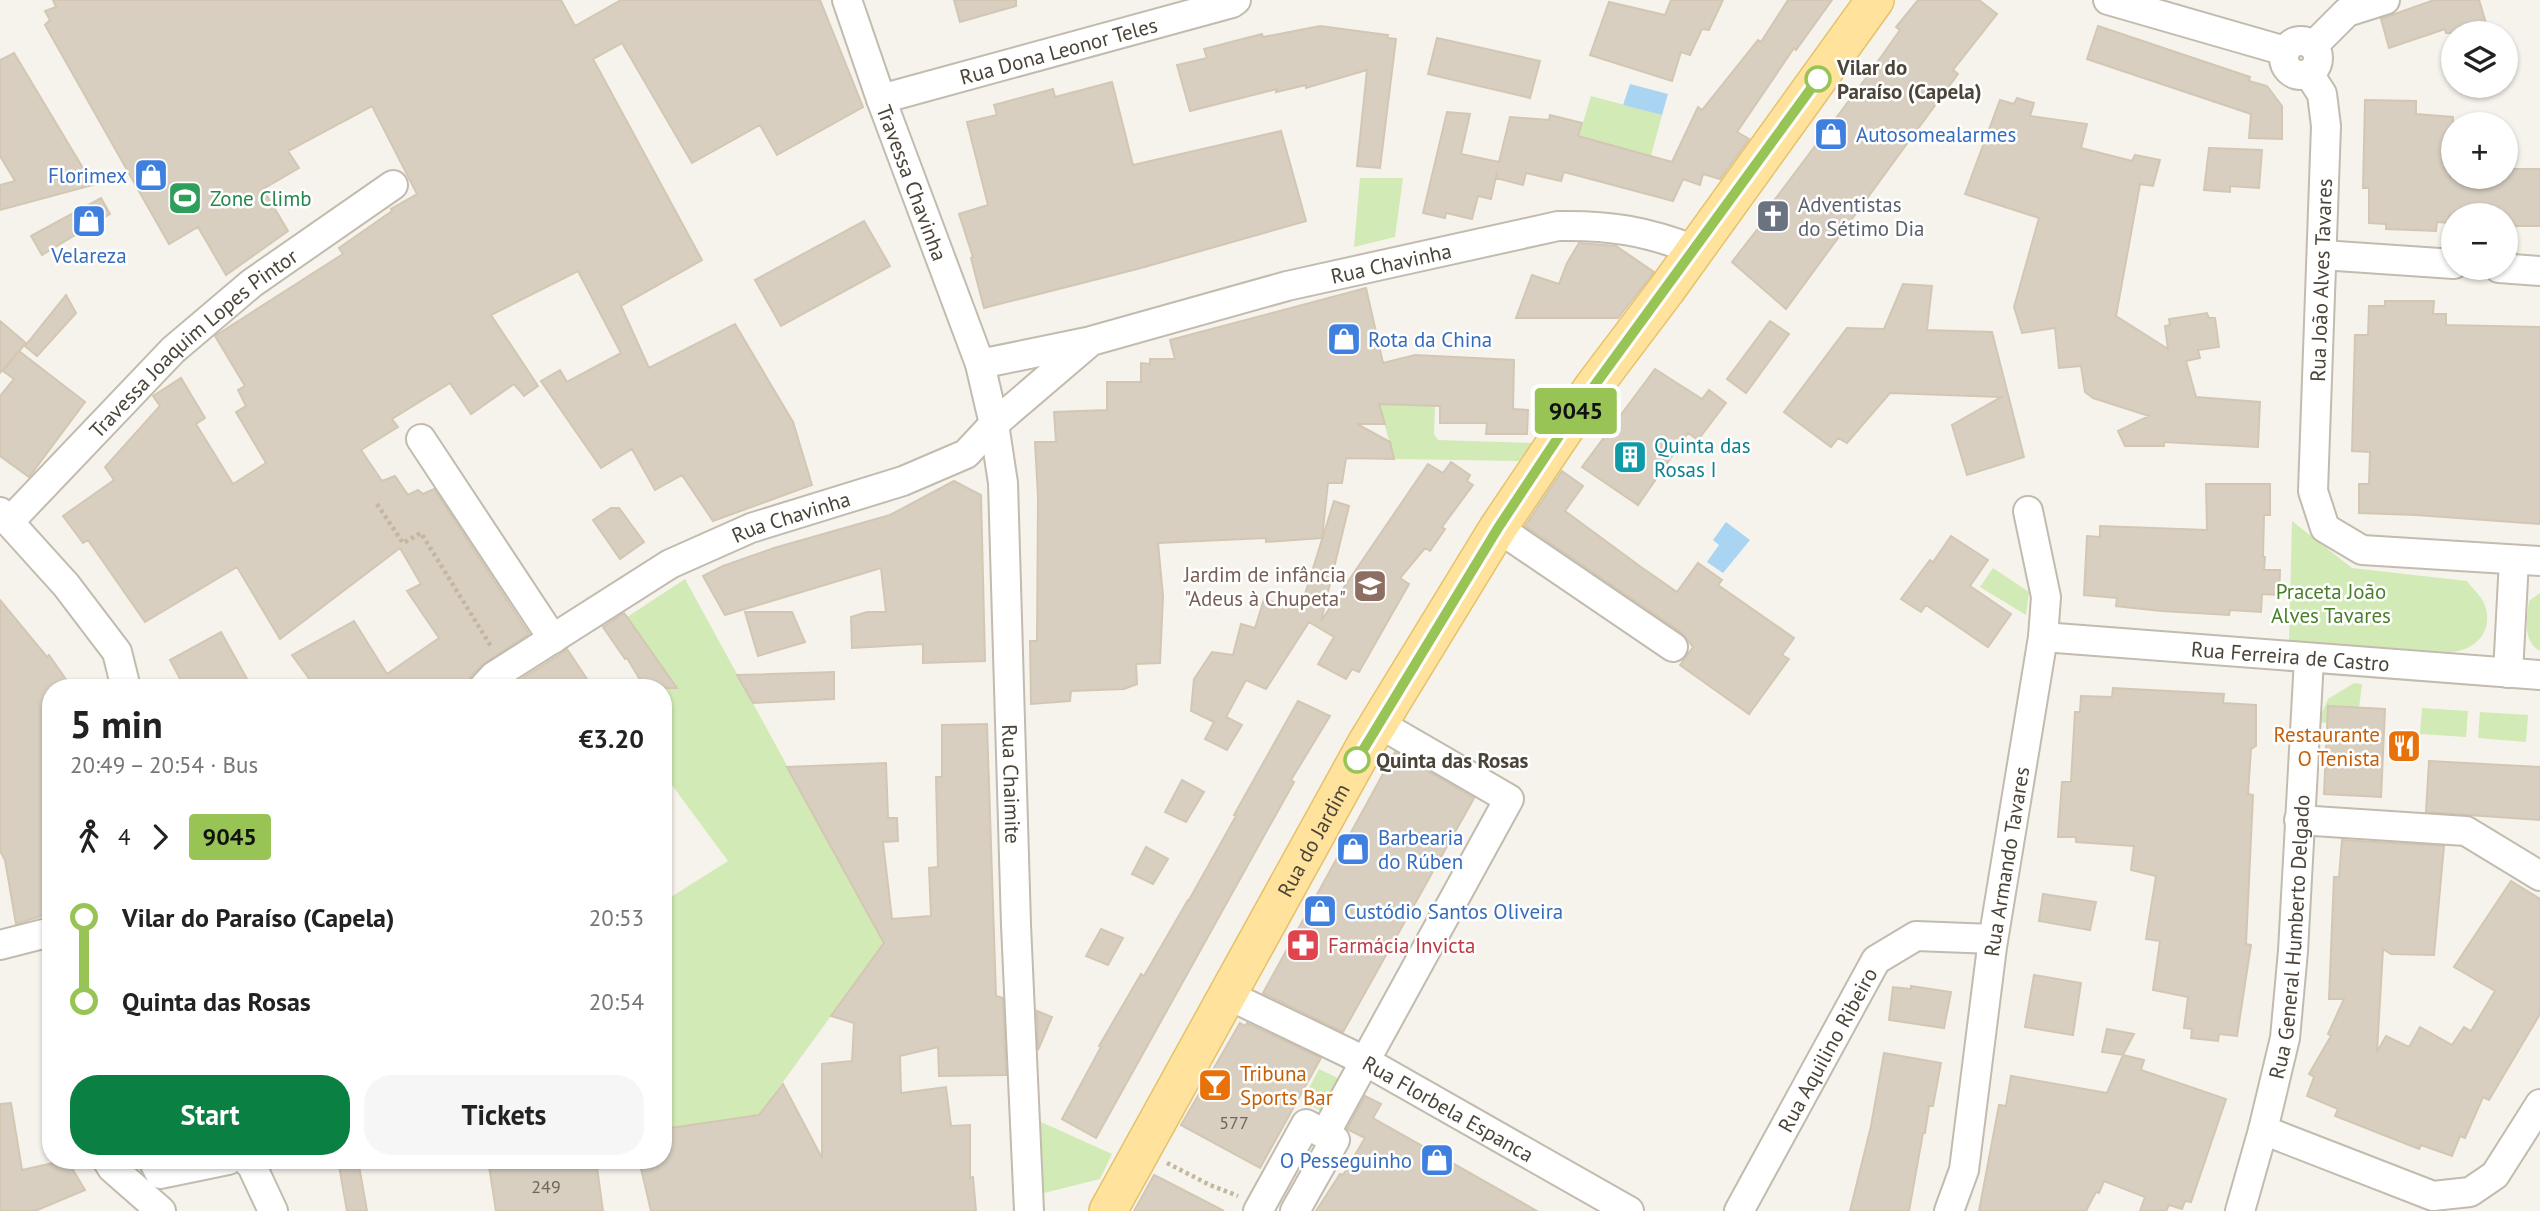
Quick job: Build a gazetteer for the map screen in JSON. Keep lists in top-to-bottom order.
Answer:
{
  "streets": {
    "main road": ["Rua do Jardim"],
    "street": [
      "Rua Dona Leonor Teles",
      "Travessa Chavinha",
      "Rua Chavinha",
      "Rua João Alves Tavares",
      "Travessa Joaquim Lopes Pintor",
      "Rua Ferreira de Castro",
      "Rua Chaimite",
      "Rua Armando Tavares",
      "Rua General Humberto Delgado",
      "Rua Aquilino Ribeiro",
      "Rua Florbela Espanca"
    ]
  },
  "crossings": [
    ["Rua Dona Leonor Teles", "Travessa Chavinha"],
    ["Travessa Chavinha", "Rua Chavinha"],
    ["Travessa Chavinha", "Rua Chaimite"],
    ["Rua Chavinha", "Rua Chaimite"],
    ["Rua Chavinha", "Rua do Jardim"],
    ["Rua Ferreira de Castro", "Rua Armando Tavares"],
    ["Rua Ferreira de Castro", "Rua General Humberto Delgado"],
    ["Rua do Jardim", "Rua Florbela Espanca"],
    ["Rua Armando Tavares", "Rua Aquilino Ribeiro"]
  ],
  "parks": ["Praceta João Alves Tavares"],
  "places": {
    "other": ["Vilar do Paraíso (Capela)", "Quinta das Rosas"],
    "shop": [
      "Autosomealarmes",
      "Florimex",
      "Velareza",
      "Rota da China",
      "Barbearia do Rúben",
      "Custódio Santos Oliveira",
      "O Pesseguinho"
    ],
    "sports": ["Zone Climb"],
    "church": ["Adventistas do Sétimo Dia"],
    "building": ["Quinta das Rosas I"],
    "school or university": ["Jardim de infância \"Adeus à Chupeta\""],
    "restaurant": ["Restaurante O Tenista"],
    "pharmacy": ["Farmácia Invicta"],
    "bar": ["Tribuna Sports Bar"]
  },
  "lines": ["bus line 9045"],
  "house_numbers": ["577", "249"],
  "page": {
    "on_map": "9045",
    "map_buttons": ["+", "−"],
    "heading": ["5 min", "20:49 – 20:54 · Bus", "€3.20"],
    "legs": ["4", "9045"],
    "list": [
      {
        "name": "Vilar do Paraíso (Capela)",
        "value": "20:53"
      },
      {
        "name": "Quinta das Rosas",
        "value": "20:54"
      }
    ],
    "buttons": ["Start", "Tickets"]
  }
}
